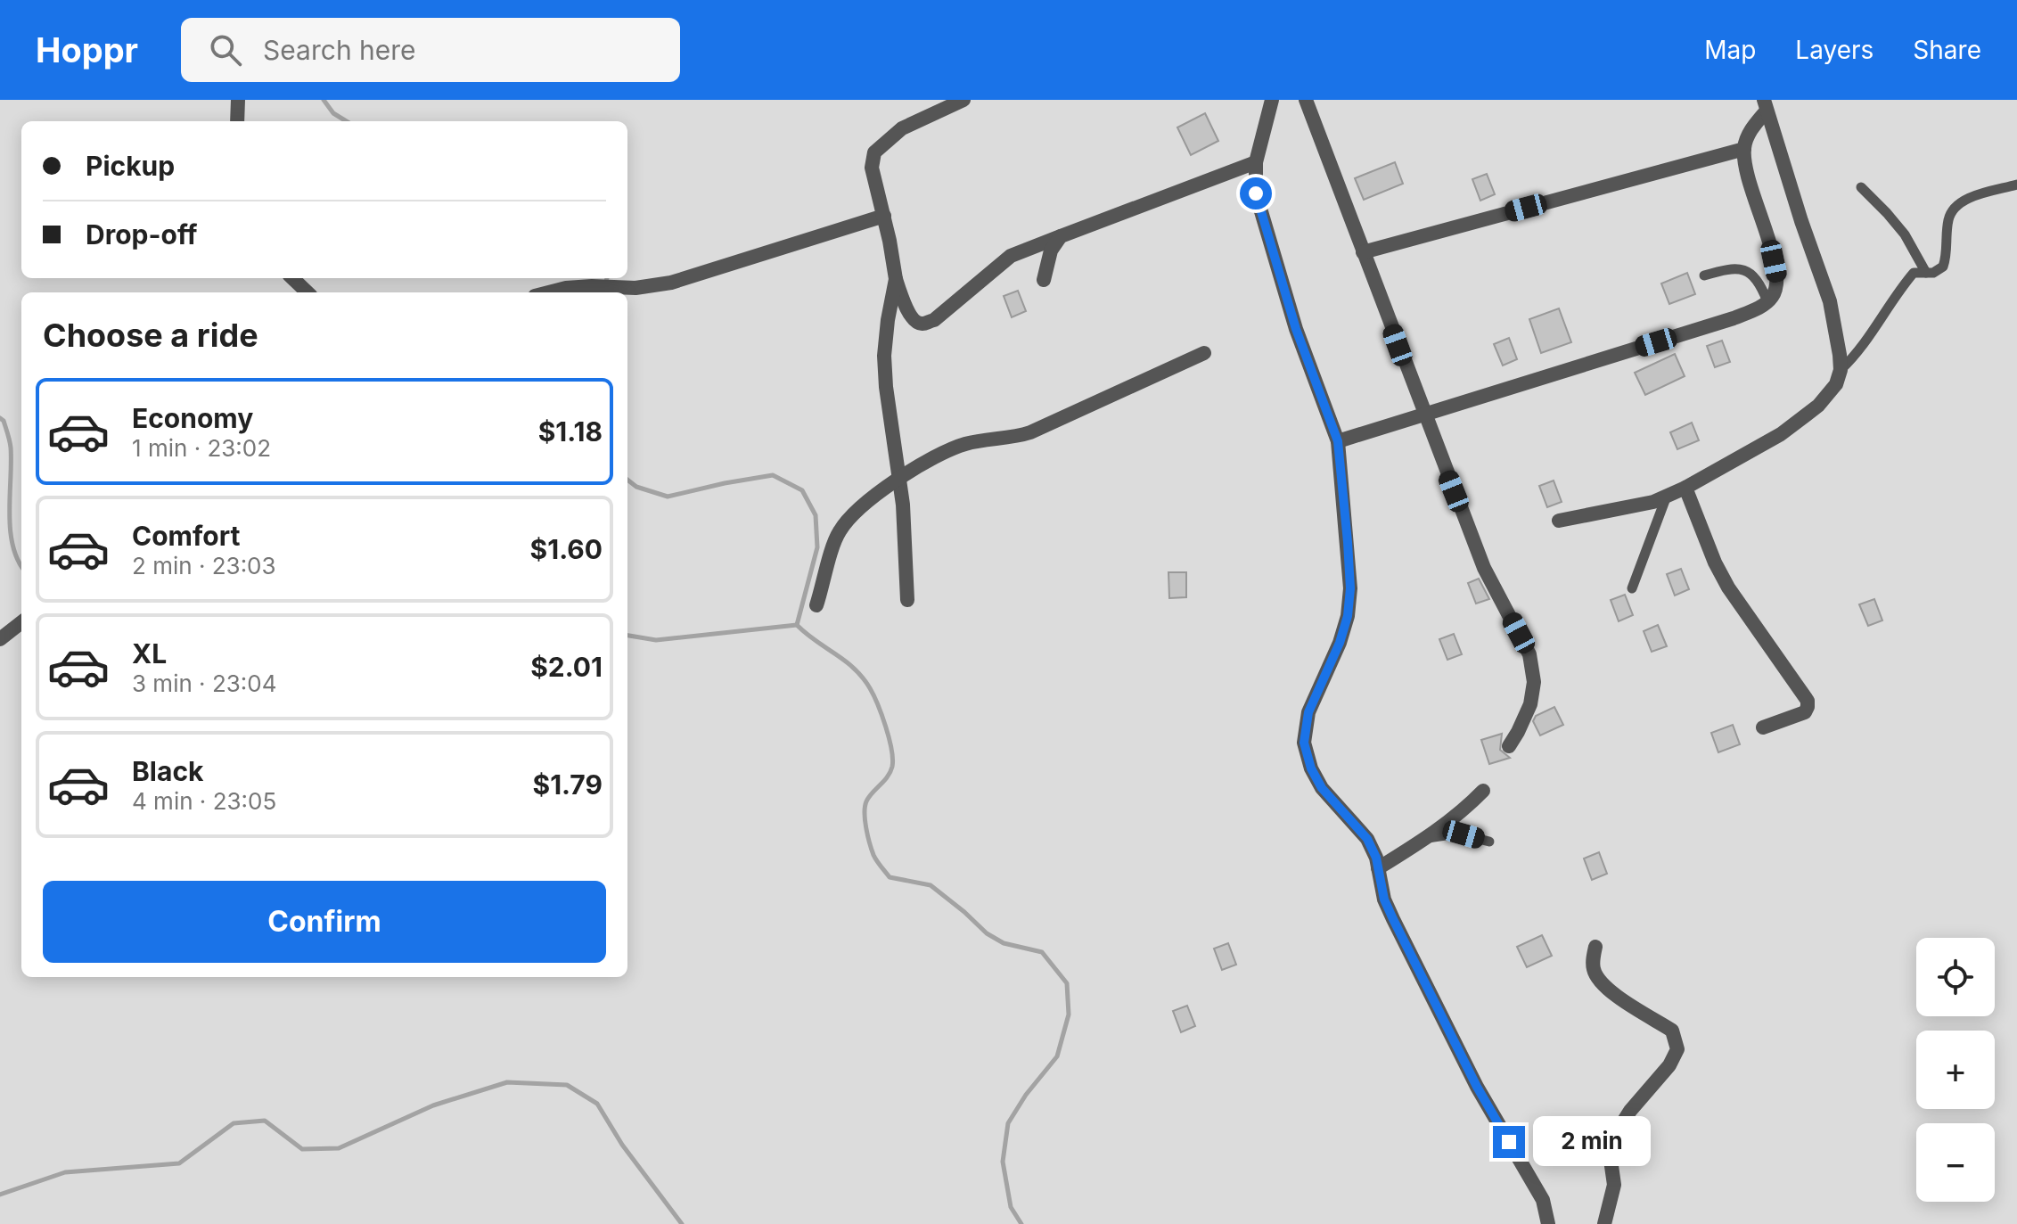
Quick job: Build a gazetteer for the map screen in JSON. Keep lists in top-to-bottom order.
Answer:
{
  "page": {
    "header": "Hoppr",
    "search": "Search here",
    "nav": ["Map", "Layers", "Share"],
    "banner": ["Pickup", "Drop-off"],
    "heading": "Choose a ride",
    "list": [
      {
        "name": "Economy",
        "note": "1 min · 23:02",
        "value": "$1.18"
      },
      {
        "name": "Comfort",
        "note": "2 min · 23:03",
        "value": "$1.60"
      },
      {
        "name": "XL",
        "note": "3 min · 23:04",
        "value": "$2.01"
      },
      {
        "name": "Black",
        "note": "4 min · 23:05",
        "value": "$1.79"
      }
    ],
    "buttons": "Confirm",
    "map_buttons": ["+", "−"],
    "bubble": "2 min"
  }
}
